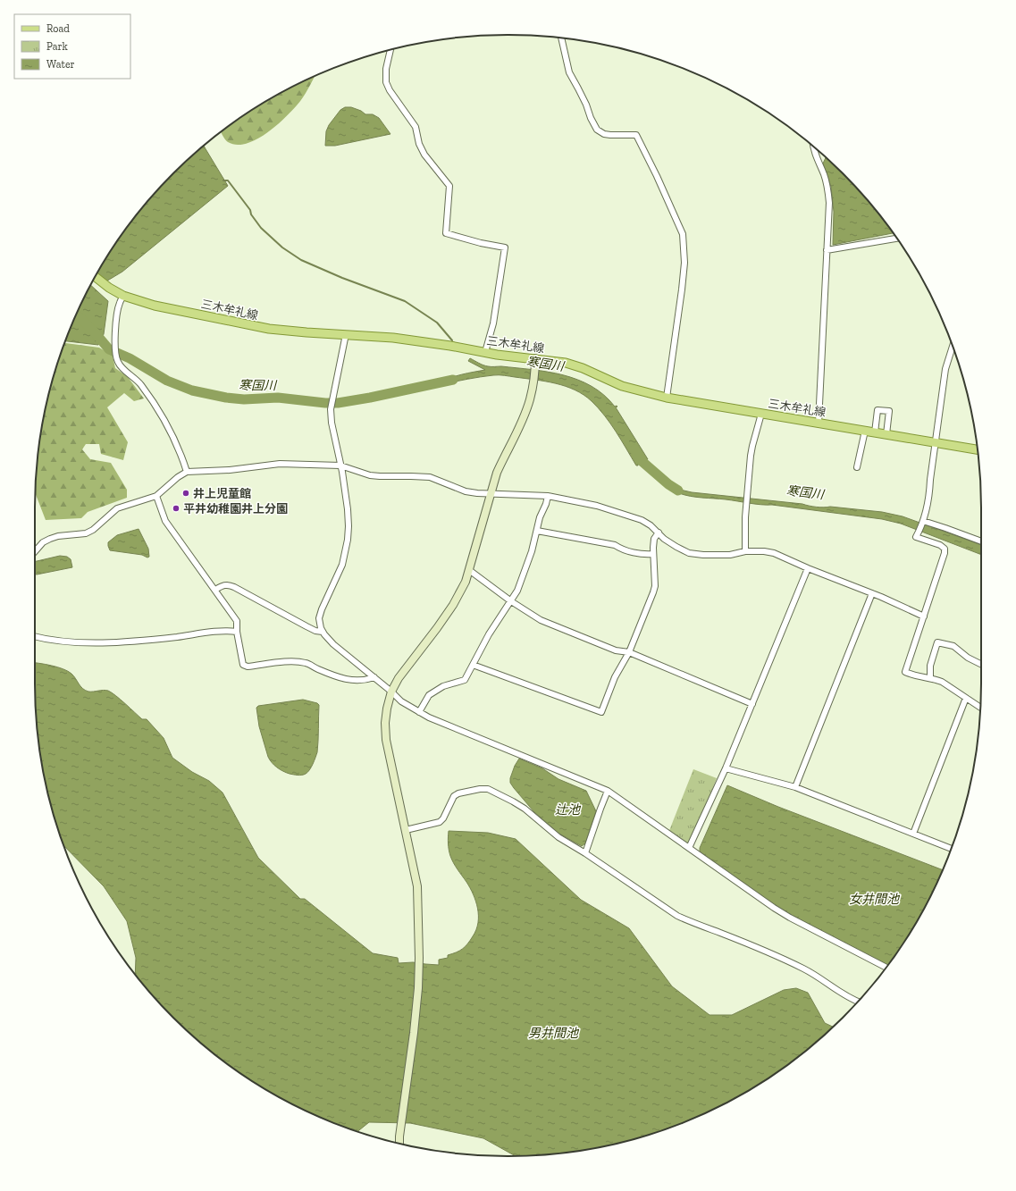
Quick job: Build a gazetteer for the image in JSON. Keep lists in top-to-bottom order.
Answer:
{
  "streets": {
    "main road": ["三木牟礼線"]
  },
  "water": [
    "寒国川",
    "辻池",
    "女井間池",
    "男井間池"
  ],
  "places": ["井上児童館", "平井幼稚園井上分園"],
  "legend": ["Road", "Park", "Water"]
}
